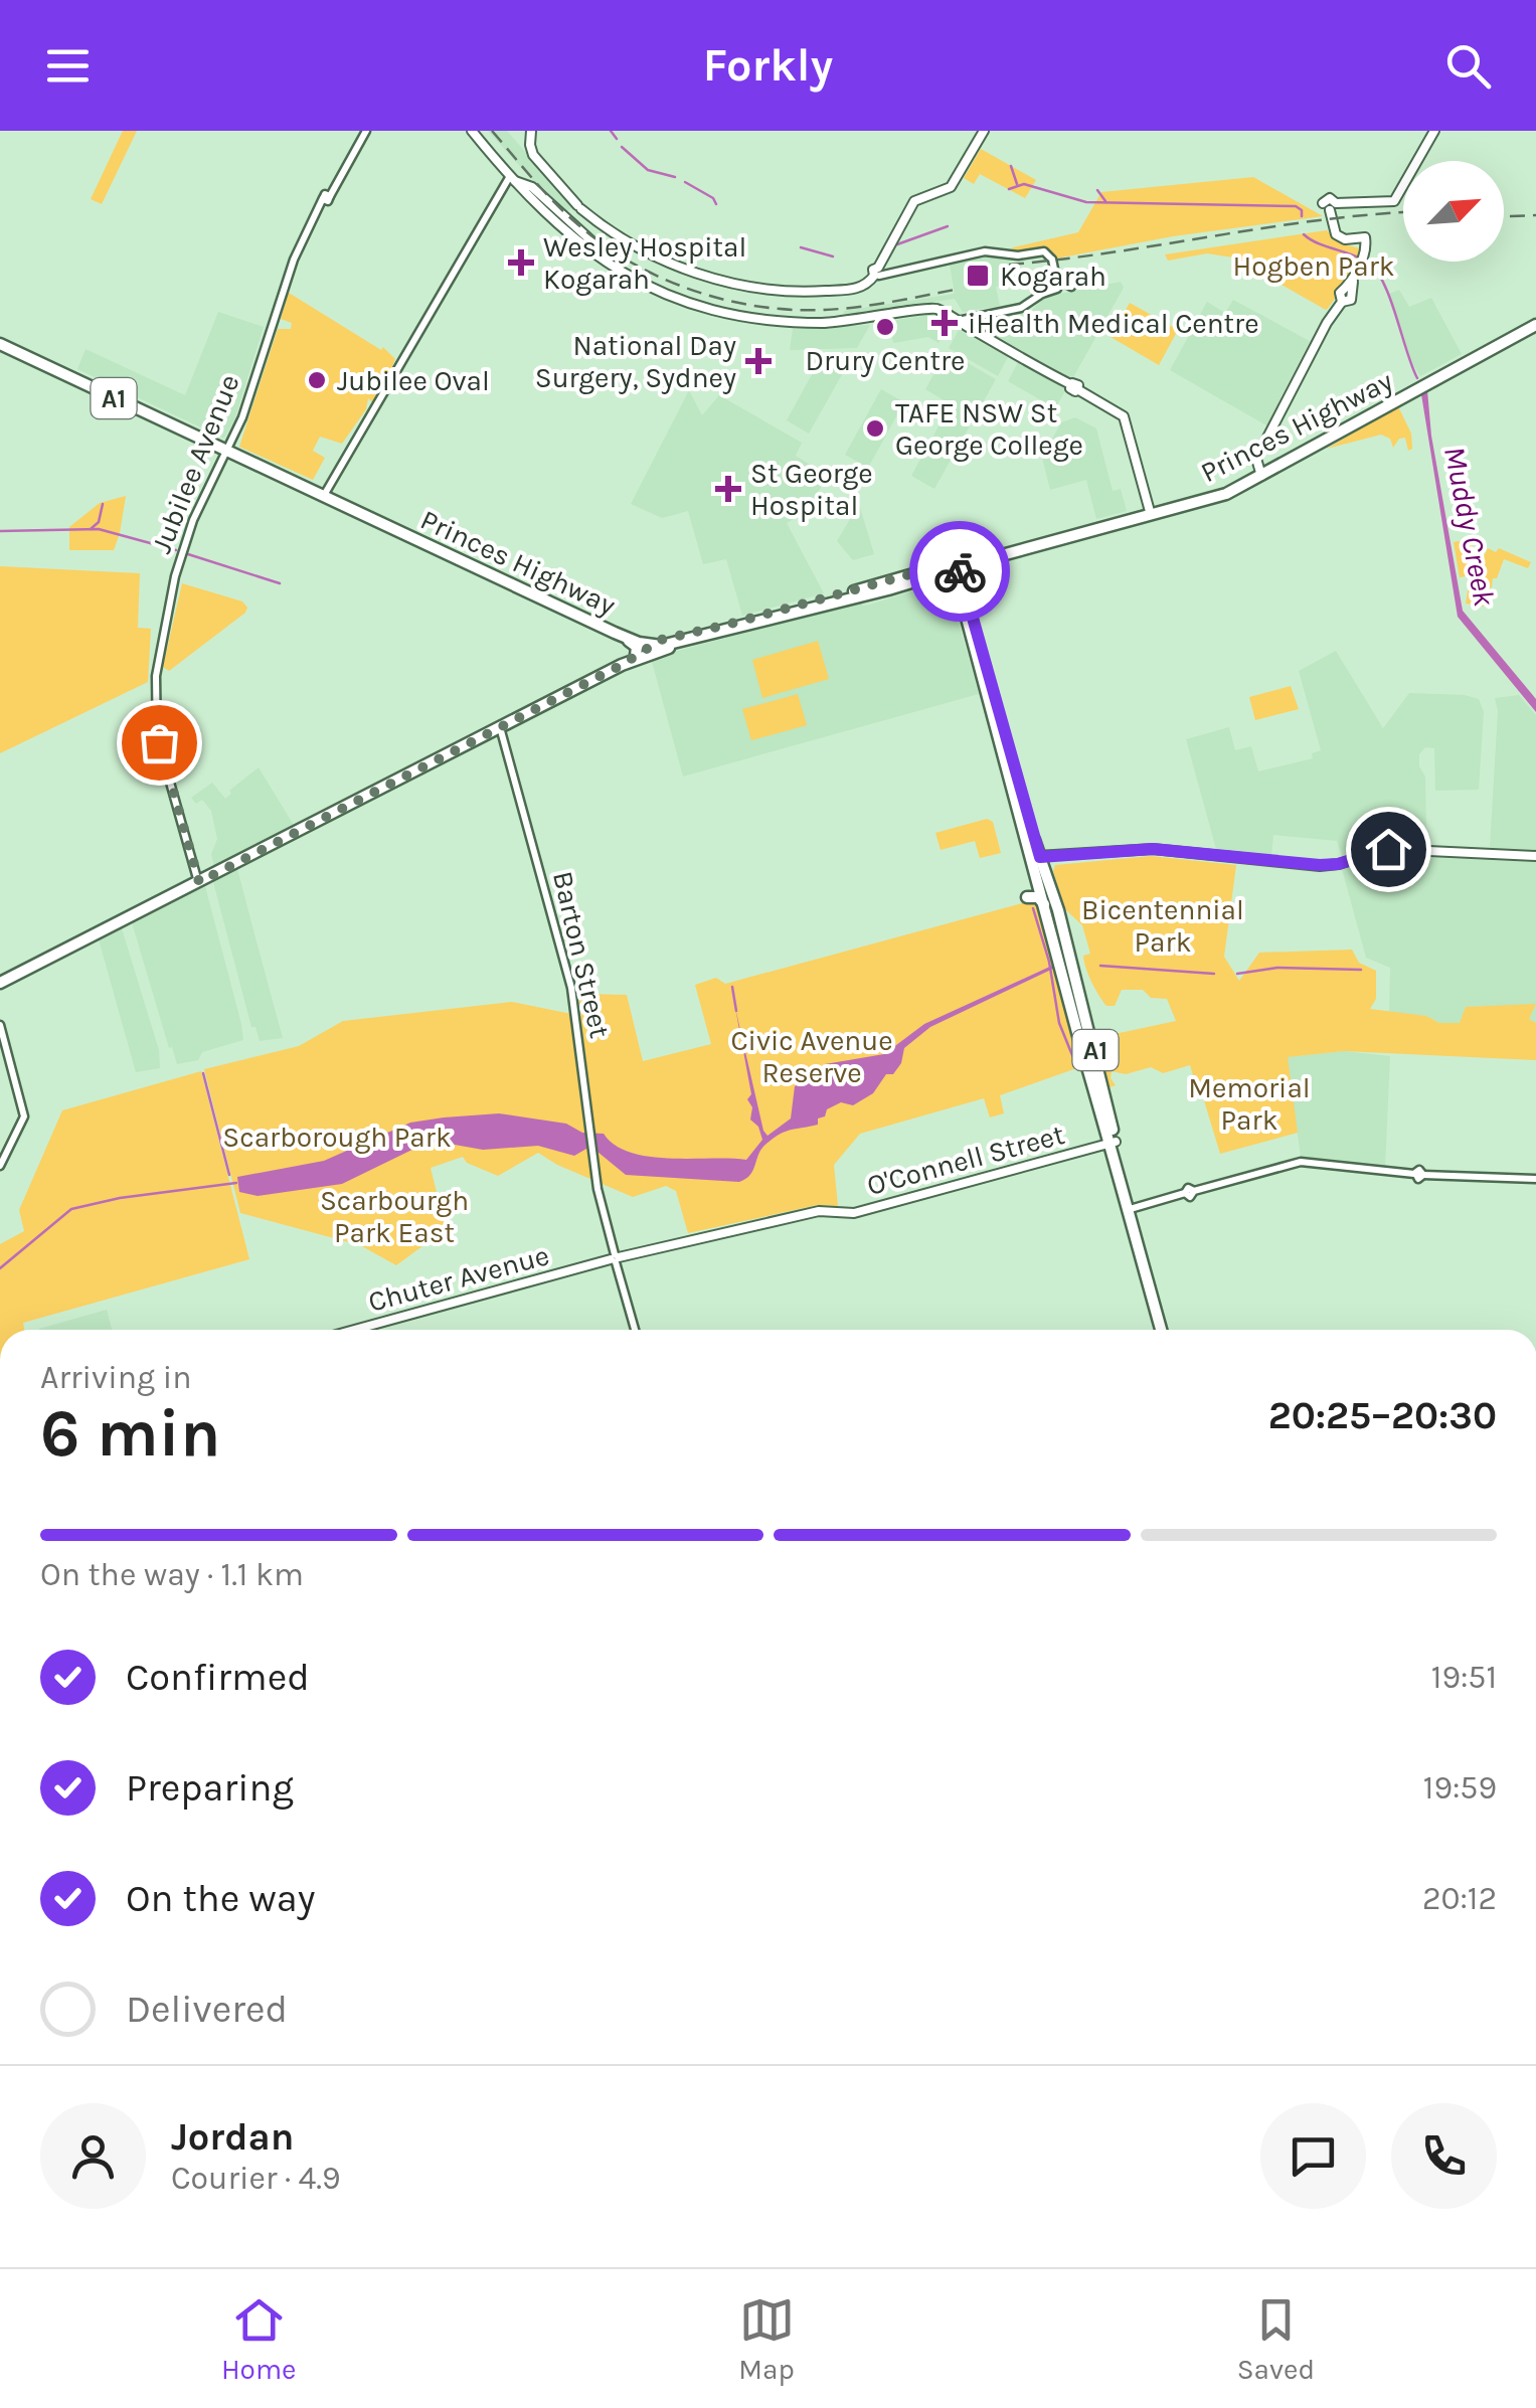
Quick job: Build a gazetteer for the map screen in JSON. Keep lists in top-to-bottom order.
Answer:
{
  "streets": {
    "main road": [
      "A1",
      "Princes Highway",
      "O'Connell Street",
      "Chuter Avenue"
    ],
    "street": ["Jubilee Avenue", "Barton Street"]
  },
  "crossings": [
    ["A1", "Princes Highway"],
    ["A1", "O'Connell Street"],
    ["Princes Highway", "Jubilee Avenue"],
    ["Barton Street", "Chuter Avenue"],
    ["O'Connell Street", "Chuter Avenue"]
  ],
  "water": ["Muddy Creek"],
  "parks": [
    "Hogben Park",
    "Bicentennial Park",
    "Civic Avenue Reserve",
    "Memorial Park",
    "Scarborough Park",
    "Scarbourgh Park East"
  ],
  "places": {
    "health": [
      "Wesley Hospital Kogarah",
      "iHealth Medical Centre",
      "National Day Surgery, Sydney",
      "St George Hospital"
    ],
    "transit": ["Kogarah"],
    "other": ["Drury Centre", "Jubilee Oval", "TAFE NSW St George College"]
  },
  "north": "top right",
  "page": {
    "header": "Forkly",
    "heading": ["6 min", "Arriving in", "20:25–20:30"],
    "panel": ["Jordan", "Courier · 4.9"],
    "bar": "On the way · 1.1 km",
    "list": [
      ["Confirmed", "19:51"],
      ["Preparing", "19:59"],
      ["On the way", "20:12"],
      "Delivered"
    ],
    "tabs": ["Home", "Map", "Saved"]
  }
}
